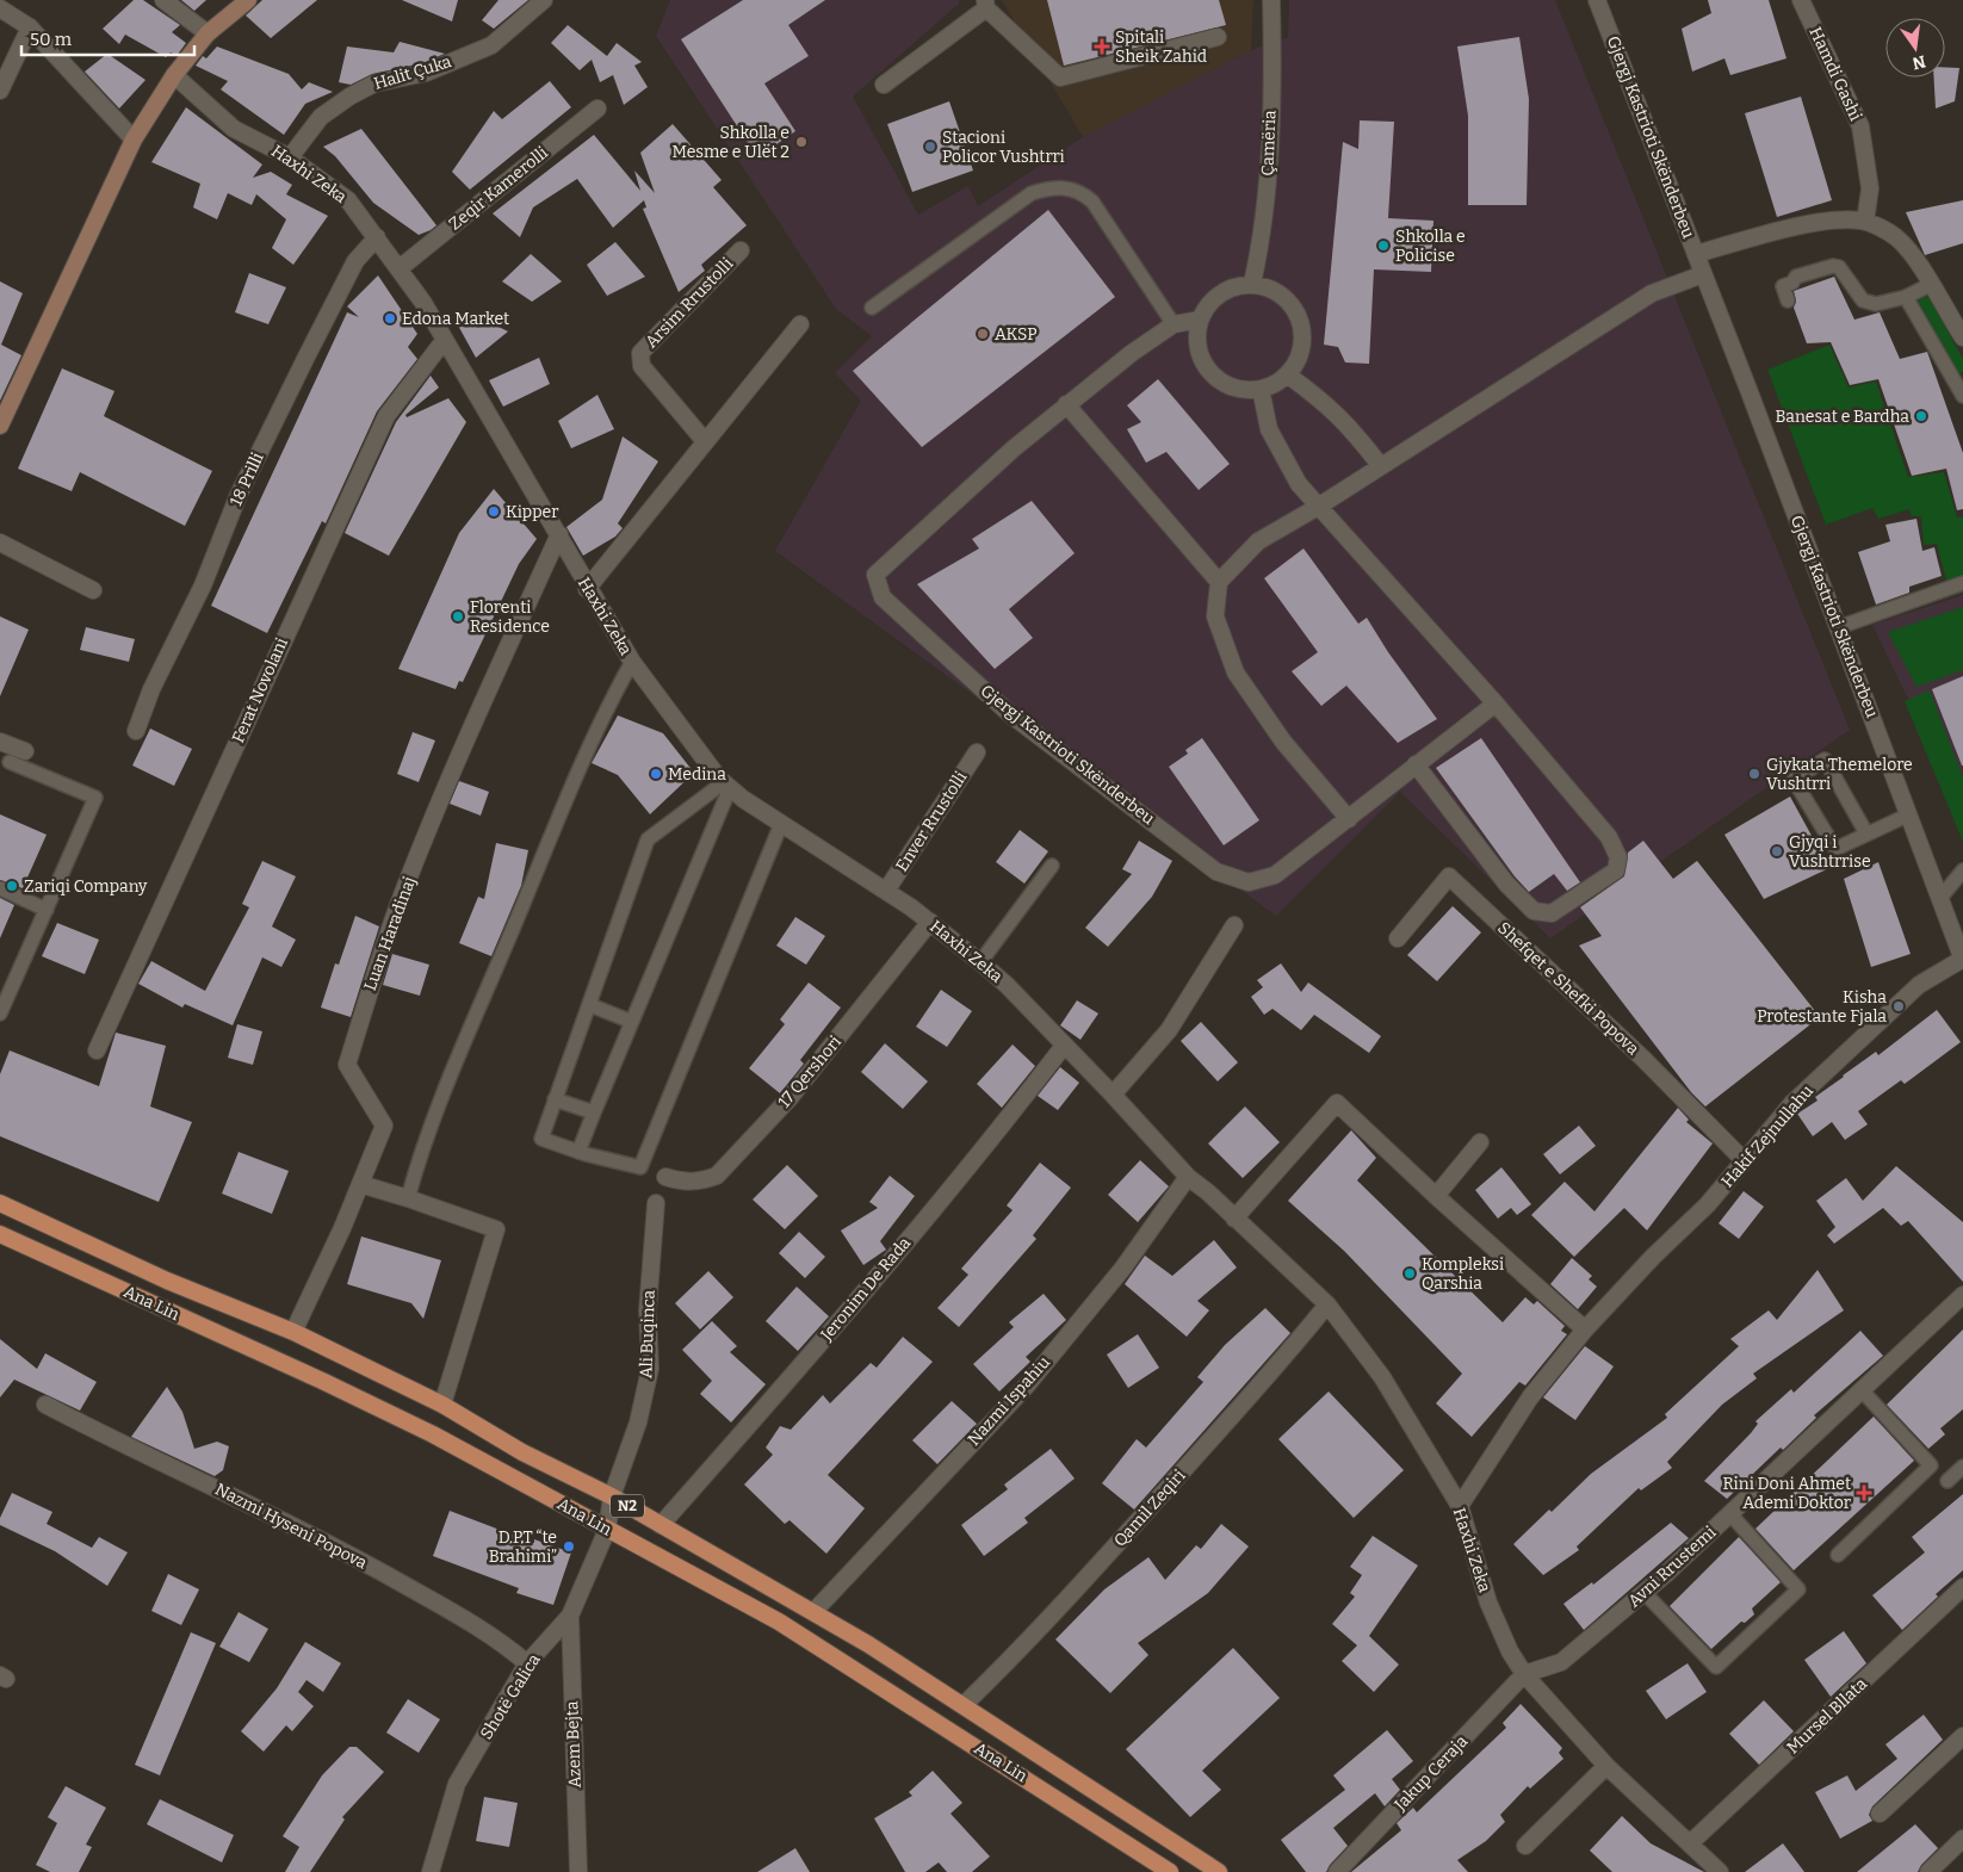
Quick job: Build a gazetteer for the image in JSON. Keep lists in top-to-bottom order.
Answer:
{
  "streets": {
    "main road": ["Ana Lin", "N2"],
    "street": [
      "Halit Çuka",
      "Hamdi Gashi",
      "Gjergj Kastrioti Skënderbeu",
      "Çamëria",
      "Haxhi Zeka",
      "Zeqir Kamerolli",
      "Arsim Rrustolli",
      "18 Prilli",
      "Ferat Novolani",
      "Enver Rrustolli",
      "Luan Haradinaj",
      "Shefqet e Shefki Popova",
      "17 Qershori",
      "Hakif Zejnullahu",
      "Jeronim De Rada",
      "Ali Buqinca",
      "Nazmi Ispahiu",
      "Qamil Zeqiri",
      "Nazmi Hyseni Popova",
      "Avni Rrustemi",
      "Shotë Galica",
      "Mursel Bllata",
      "Azem Bejta",
      "Jakup Ceraja"
    ]
  },
  "crossings": [
    ["Halit Çuka", "Haxhi Zeka"],
    ["Gjergj Kastrioti Skënderbeu", "Hakif Zejnullahu"],
    ["Haxhi Zeka", "Zeqir Kamerolli"],
    ["Haxhi Zeka", "18 Prilli"],
    ["Haxhi Zeka", "Ferat Novolani"],
    ["Haxhi Zeka", "Enver Rrustolli"],
    ["Haxhi Zeka", "Luan Haradinaj"],
    ["Haxhi Zeka", "17 Qershori"],
    ["Haxhi Zeka", "Hakif Zejnullahu"],
    ["Haxhi Zeka", "Jeronim De Rada"],
    ["Haxhi Zeka", "Nazmi Ispahiu"],
    ["Haxhi Zeka", "Qamil Zeqiri"],
    ["Haxhi Zeka", "Avni Rrustemi"],
    ["Haxhi Zeka", "Mursel Bllata"],
    ["Haxhi Zeka", "Jakup Ceraja"],
    ["Luan Haradinaj", "Ana Lin"],
    ["Shefqet e Shefki Popova", "Hakif Zejnullahu"],
    ["Jeronim De Rada", "Ana Lin"],
    ["Ana Lin", "Ali Buqinca"],
    ["Ana Lin", "Nazmi Ispahiu"],
    ["Ana Lin", "Qamil Zeqiri"],
    ["Ana Lin", "Shotë Galica"],
    ["Ali Buqinca", "Shotë Galica"],
    ["Nazmi Hyseni Popova", "Shotë Galica"],
    ["Avni Rrustemi", "Jakup Ceraja"],
    ["Shotë Galica", "Azem Bejta"]
  ],
  "places": {
    "health": ["Spitali Sheik Zahid", "Rini Doni Ahmet Ademi Doktor"],
    "other": [
      "Shkolla e Mesme e Ulët 2",
      "Stacioni Policor Vushtrri",
      "Shkolla e Policise",
      "Edona Market",
      "AKSP",
      "Banesat e Bardha",
      "Kipper",
      "Florenti Residence",
      "Medina",
      "Gjykata Themelore Vushtrri",
      "Gjyqi i Vushtrrise",
      "Zariqi Company",
      "Kisha Protestante Fjala",
      "Kompleksi Qarshia",
      "D.P.T “te Brahimi”"
    ]
  },
  "scale_bar": "50 m",
  "north": "bottom"
}
